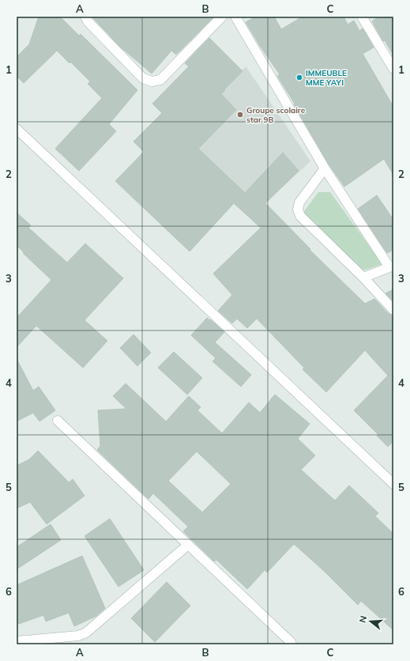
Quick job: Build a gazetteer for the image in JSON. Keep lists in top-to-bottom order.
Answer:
{
  "places": ["IMMEUBLE MME YAYI", "Groupe scolaire star 9B"],
  "north": "left",
  "grid": {
    "columns": ["A", "B", "C"],
    "rows": [
      "1",
      "2",
      "3",
      "4",
      "5",
      "6"
    ]
  }
}
